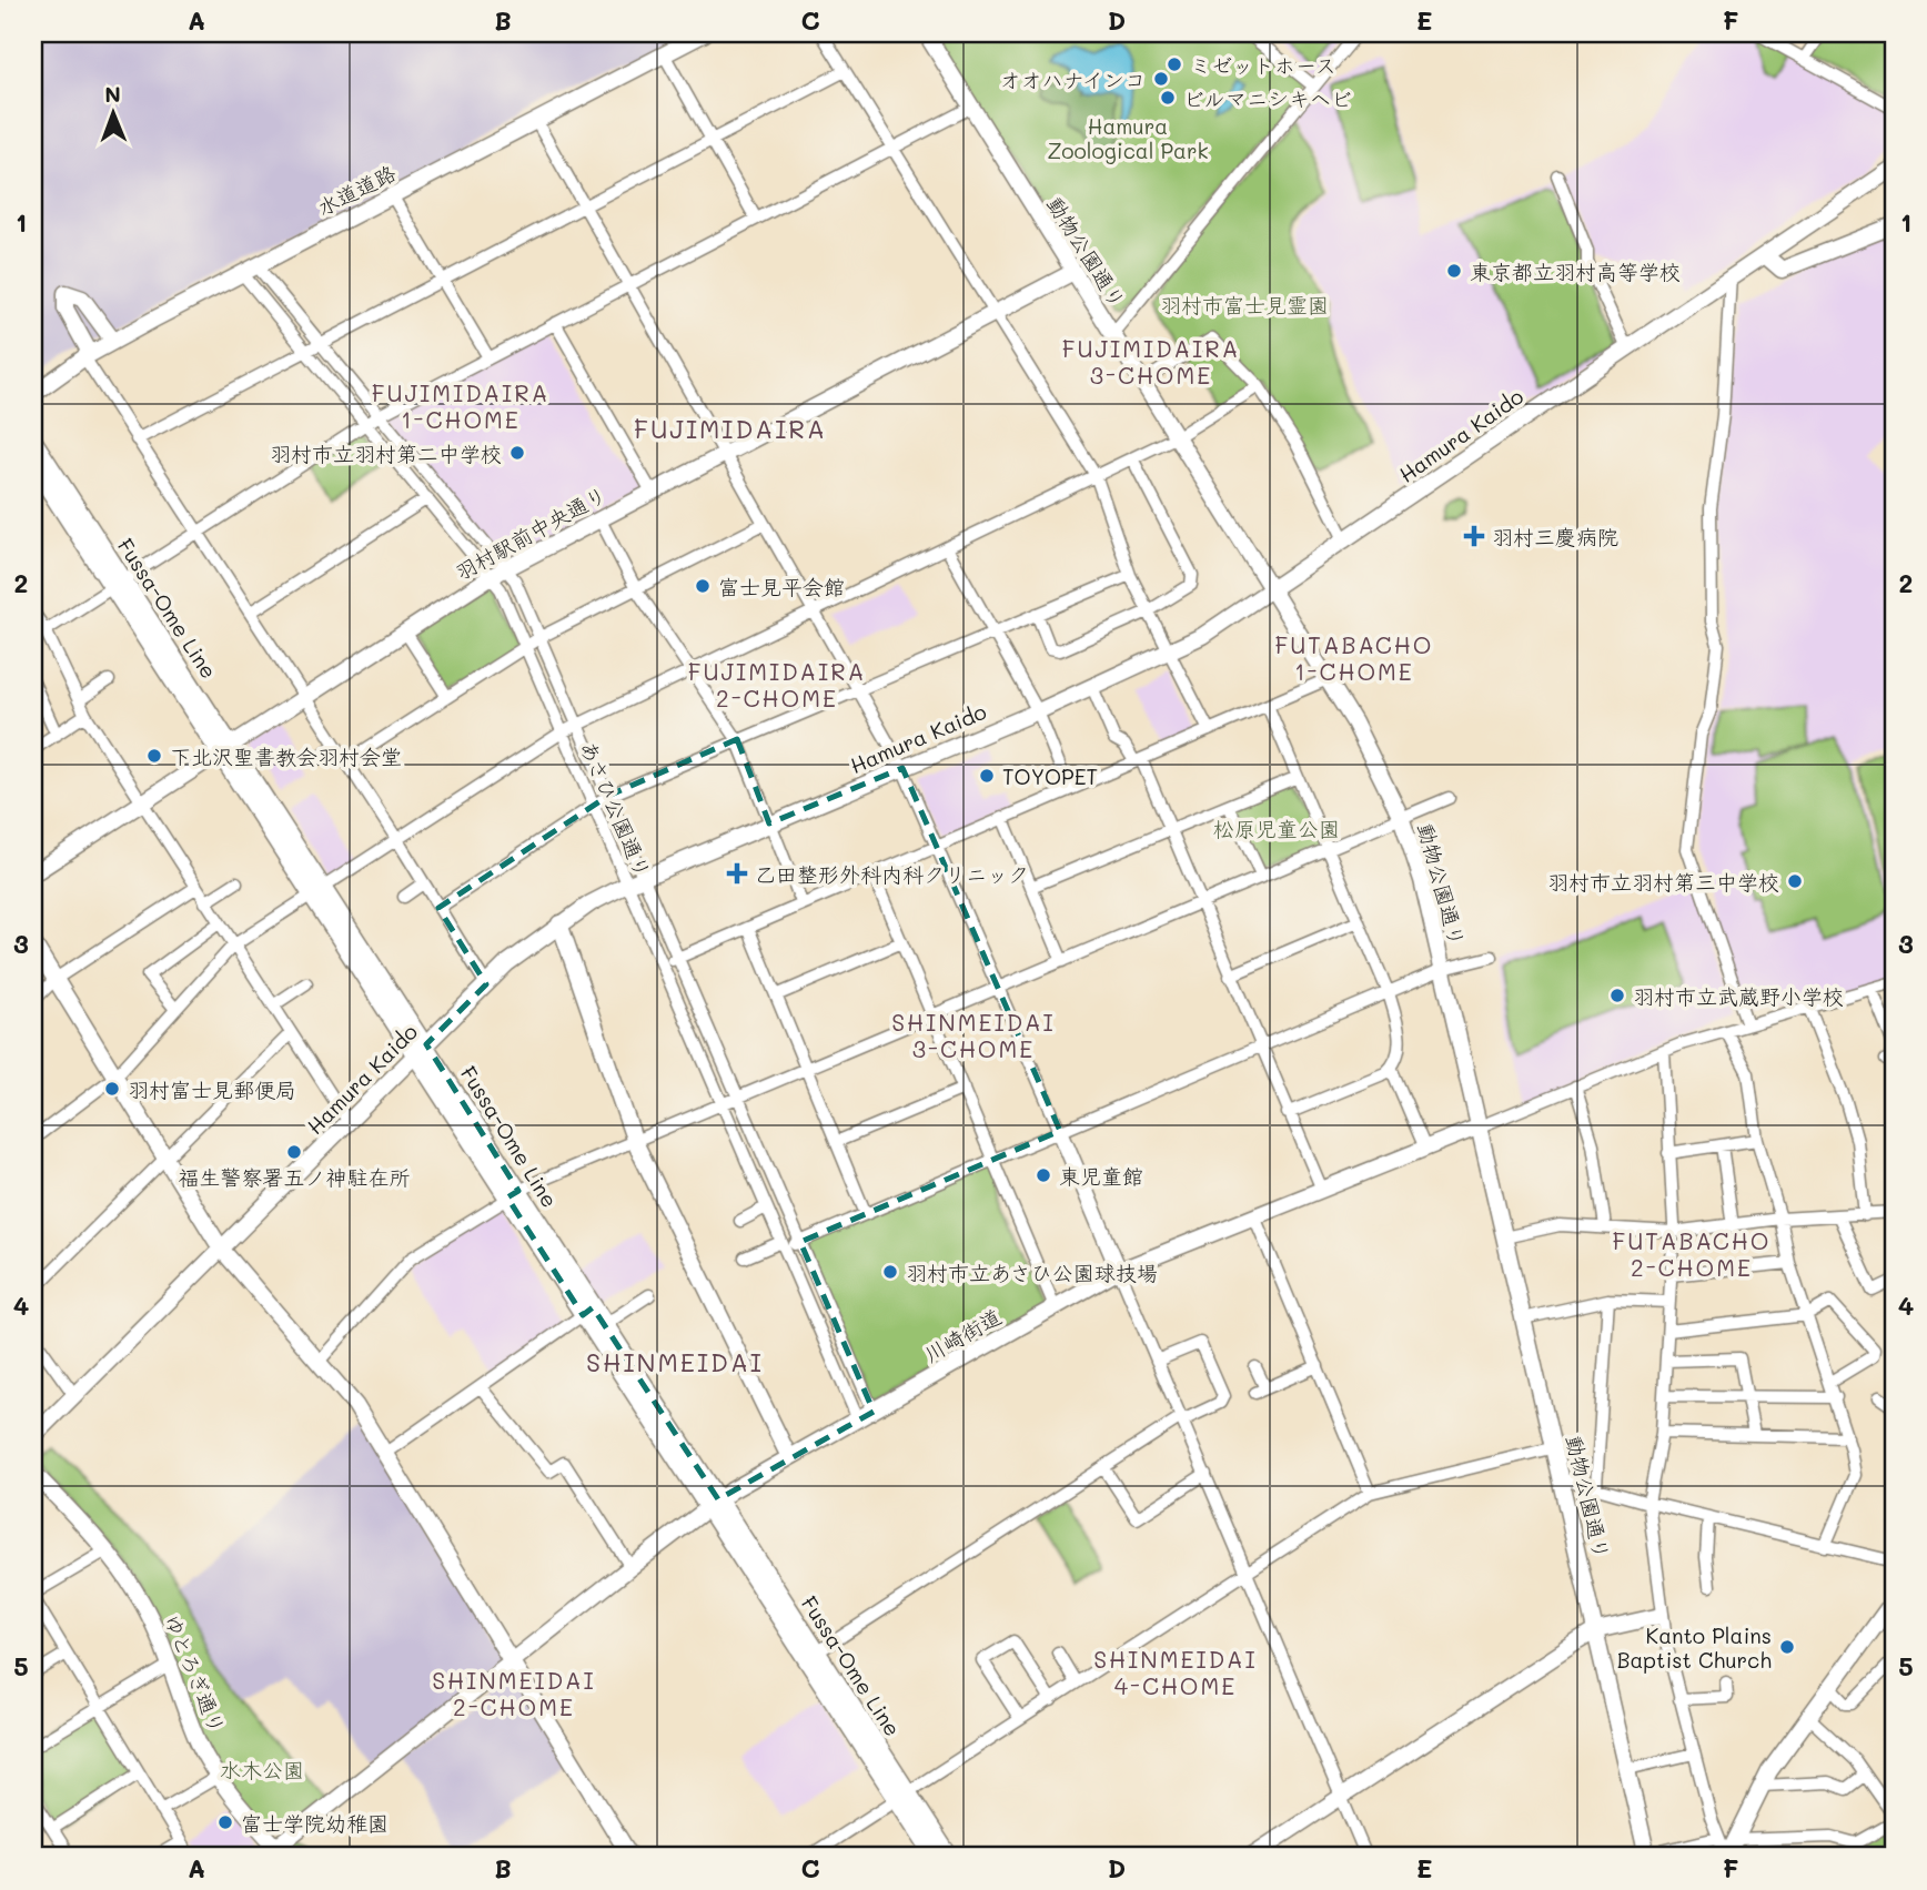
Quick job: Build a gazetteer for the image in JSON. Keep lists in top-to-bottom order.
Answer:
{
  "streets": {
    "street": [
      "水道道路",
      "動物公園通り",
      "Hamura Kaido",
      "羽村駅前中央通り",
      "Fussa-Ome Line",
      "あさひ公園通り",
      "川崎街道",
      "ゆとろぎ通り"
    ]
  },
  "crossings": [
    ["水道道路", "あさひ公園通り"],
    ["動物公園通り", "Hamura Kaido"],
    ["動物公園通り", "羽村駅前中央通り"],
    ["動物公園通り", "川崎街道"],
    ["Hamura Kaido", "Fussa-Ome Line"],
    ["Hamura Kaido", "あさひ公園通り"],
    ["羽村駅前中央通り", "Fussa-Ome Line"],
    ["羽村駅前中央通り", "あさひ公園通り"],
    ["Fussa-Ome Line", "川崎街道"],
    ["あさひ公園通り", "川崎街道"],
    ["川崎街道", "ゆとろぎ通り"]
  ],
  "districts": [
    "FUJIMIDAIRA 3-CHOME",
    "FUJIMIDAIRA 1-CHOME",
    "FUJIMIDAIRA",
    "FUTABACHO 1-CHOME",
    "FUJIMIDAIRA 2-CHOME",
    "SHINMEIDAI 3-CHOME",
    "FUTABACHO 2-CHOME",
    "SHINMEIDAI",
    "SHINMEIDAI 4-CHOME",
    "SHINMEIDAI 2-CHOME"
  ],
  "parks": [
    "Hamura Zoological Park",
    "羽村市富士見霊園",
    "松原児童公園",
    "水木公園"
  ],
  "places": {
    "other": [
      "ミゼットホース",
      "オオハナインコ",
      "ビルマニシキヘビ",
      "東京都立羽村高等学校",
      "羽村市立羽村第二中学校",
      "富士見平会館",
      "下北沢聖書教会羽村会堂",
      "TOYOPET",
      "羽村市立羽村第三中学校",
      "羽村市立武蔵野小学校",
      "羽村富士見郵便局",
      "福生警察署五ノ神駐在所",
      "東児童館",
      "羽村市立あさひ公園球技場",
      "Kanto Plains Baptist Church",
      "富士学院幼稚園"
    ],
    "health": ["羽村三慶病院", "乙田整形外科内科クリニック"]
  },
  "north": "top",
  "grid": {
    "columns": [
      "A",
      "B",
      "C",
      "D",
      "E",
      "F"
    ],
    "rows": [
      "1",
      "2",
      "3",
      "4",
      "5"
    ]
  }
}
